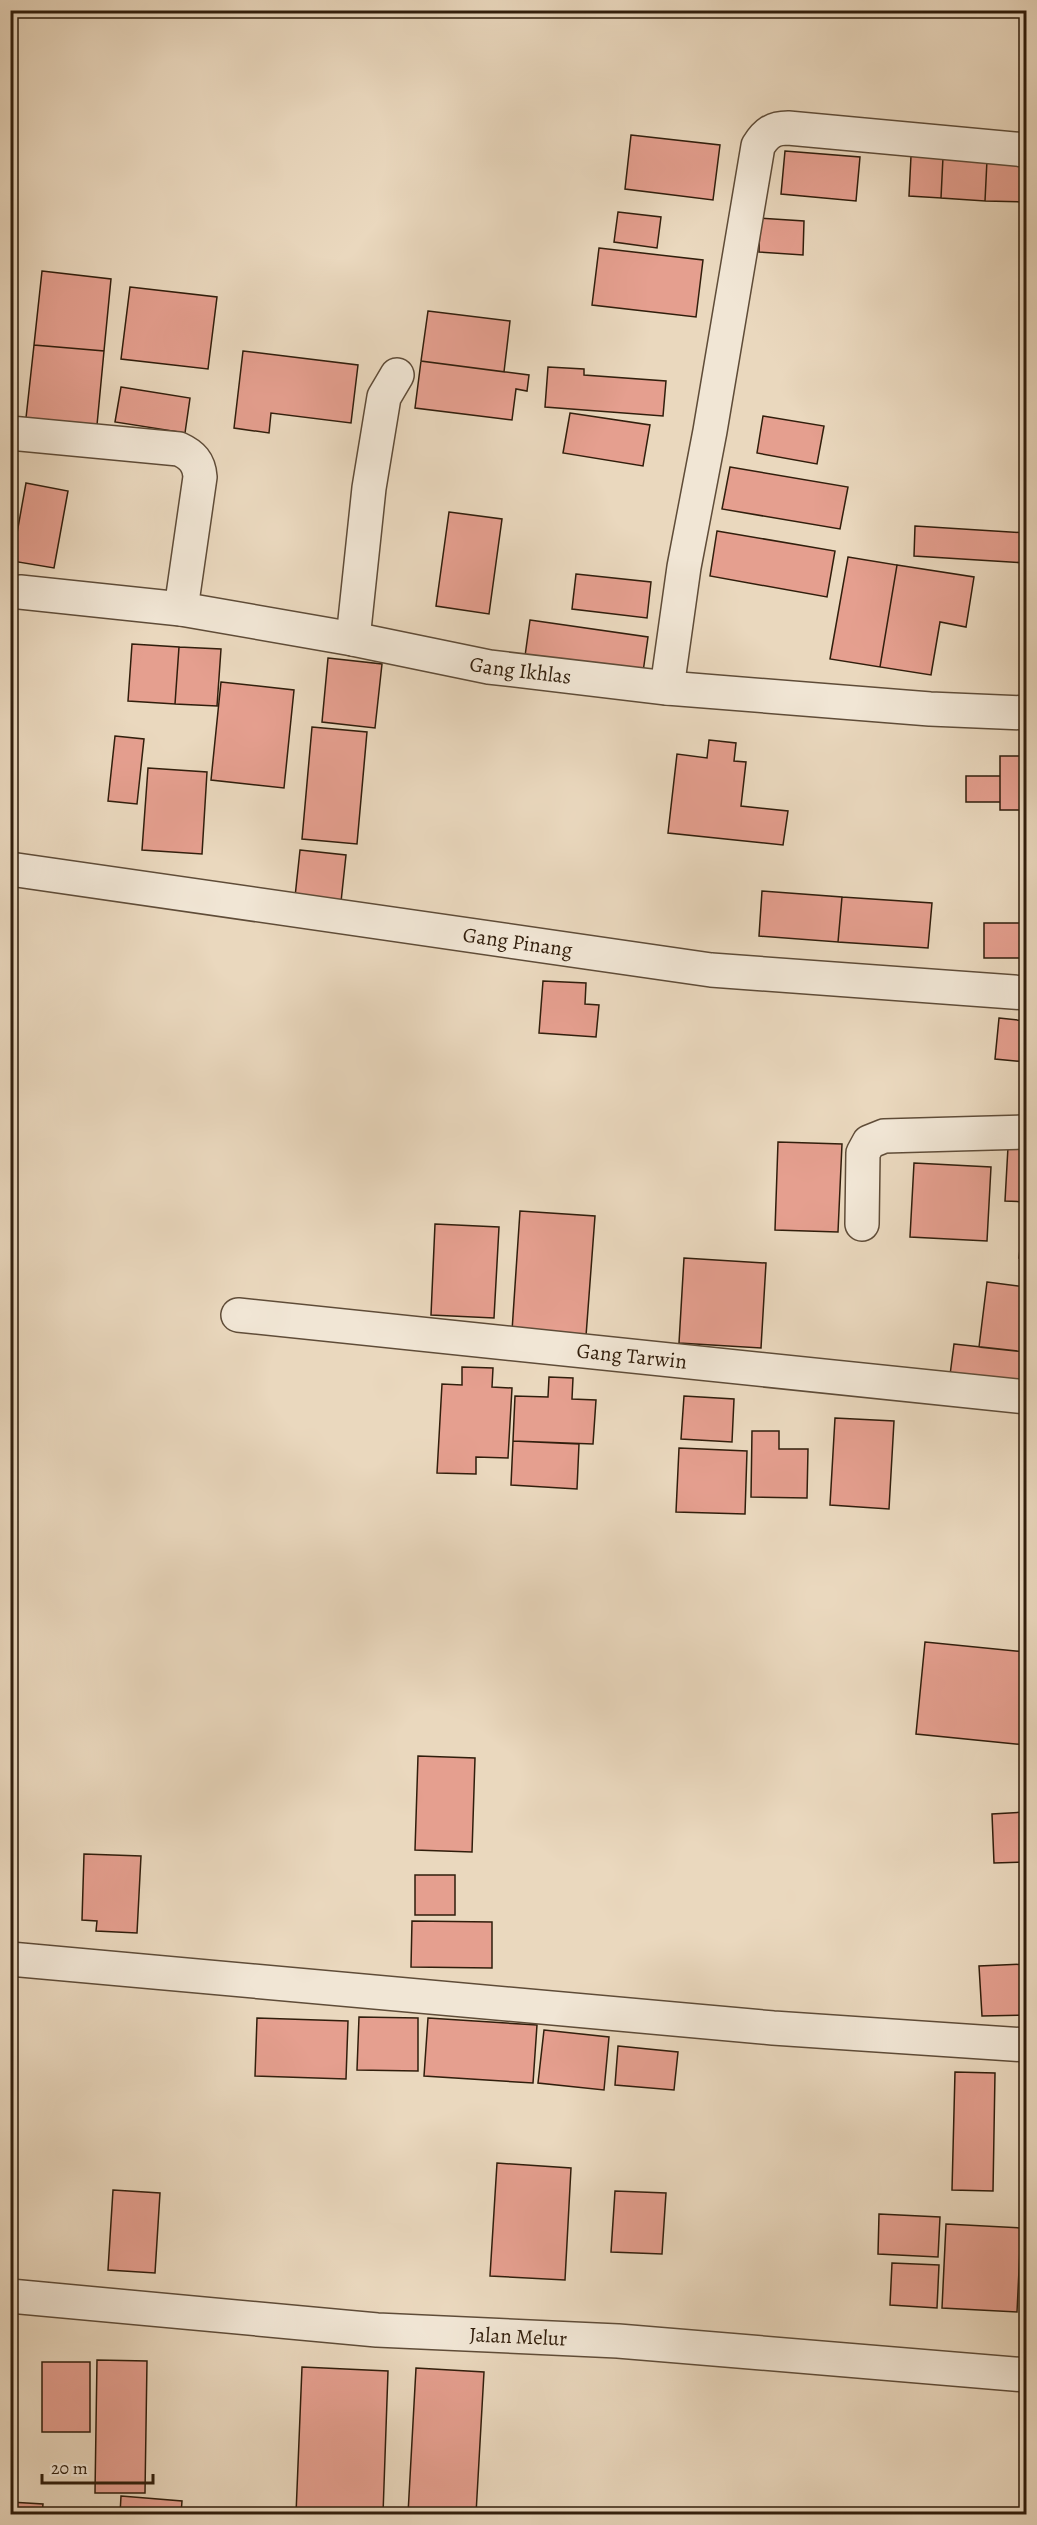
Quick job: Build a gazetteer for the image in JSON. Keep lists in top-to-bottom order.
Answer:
{
  "streets": {
    "street": [
      "Gang Ikhlas",
      "Gang Pinang",
      "Gang Tarwin",
      "Jalan Melur"
    ]
  },
  "scale_bar": "20 m"
}
